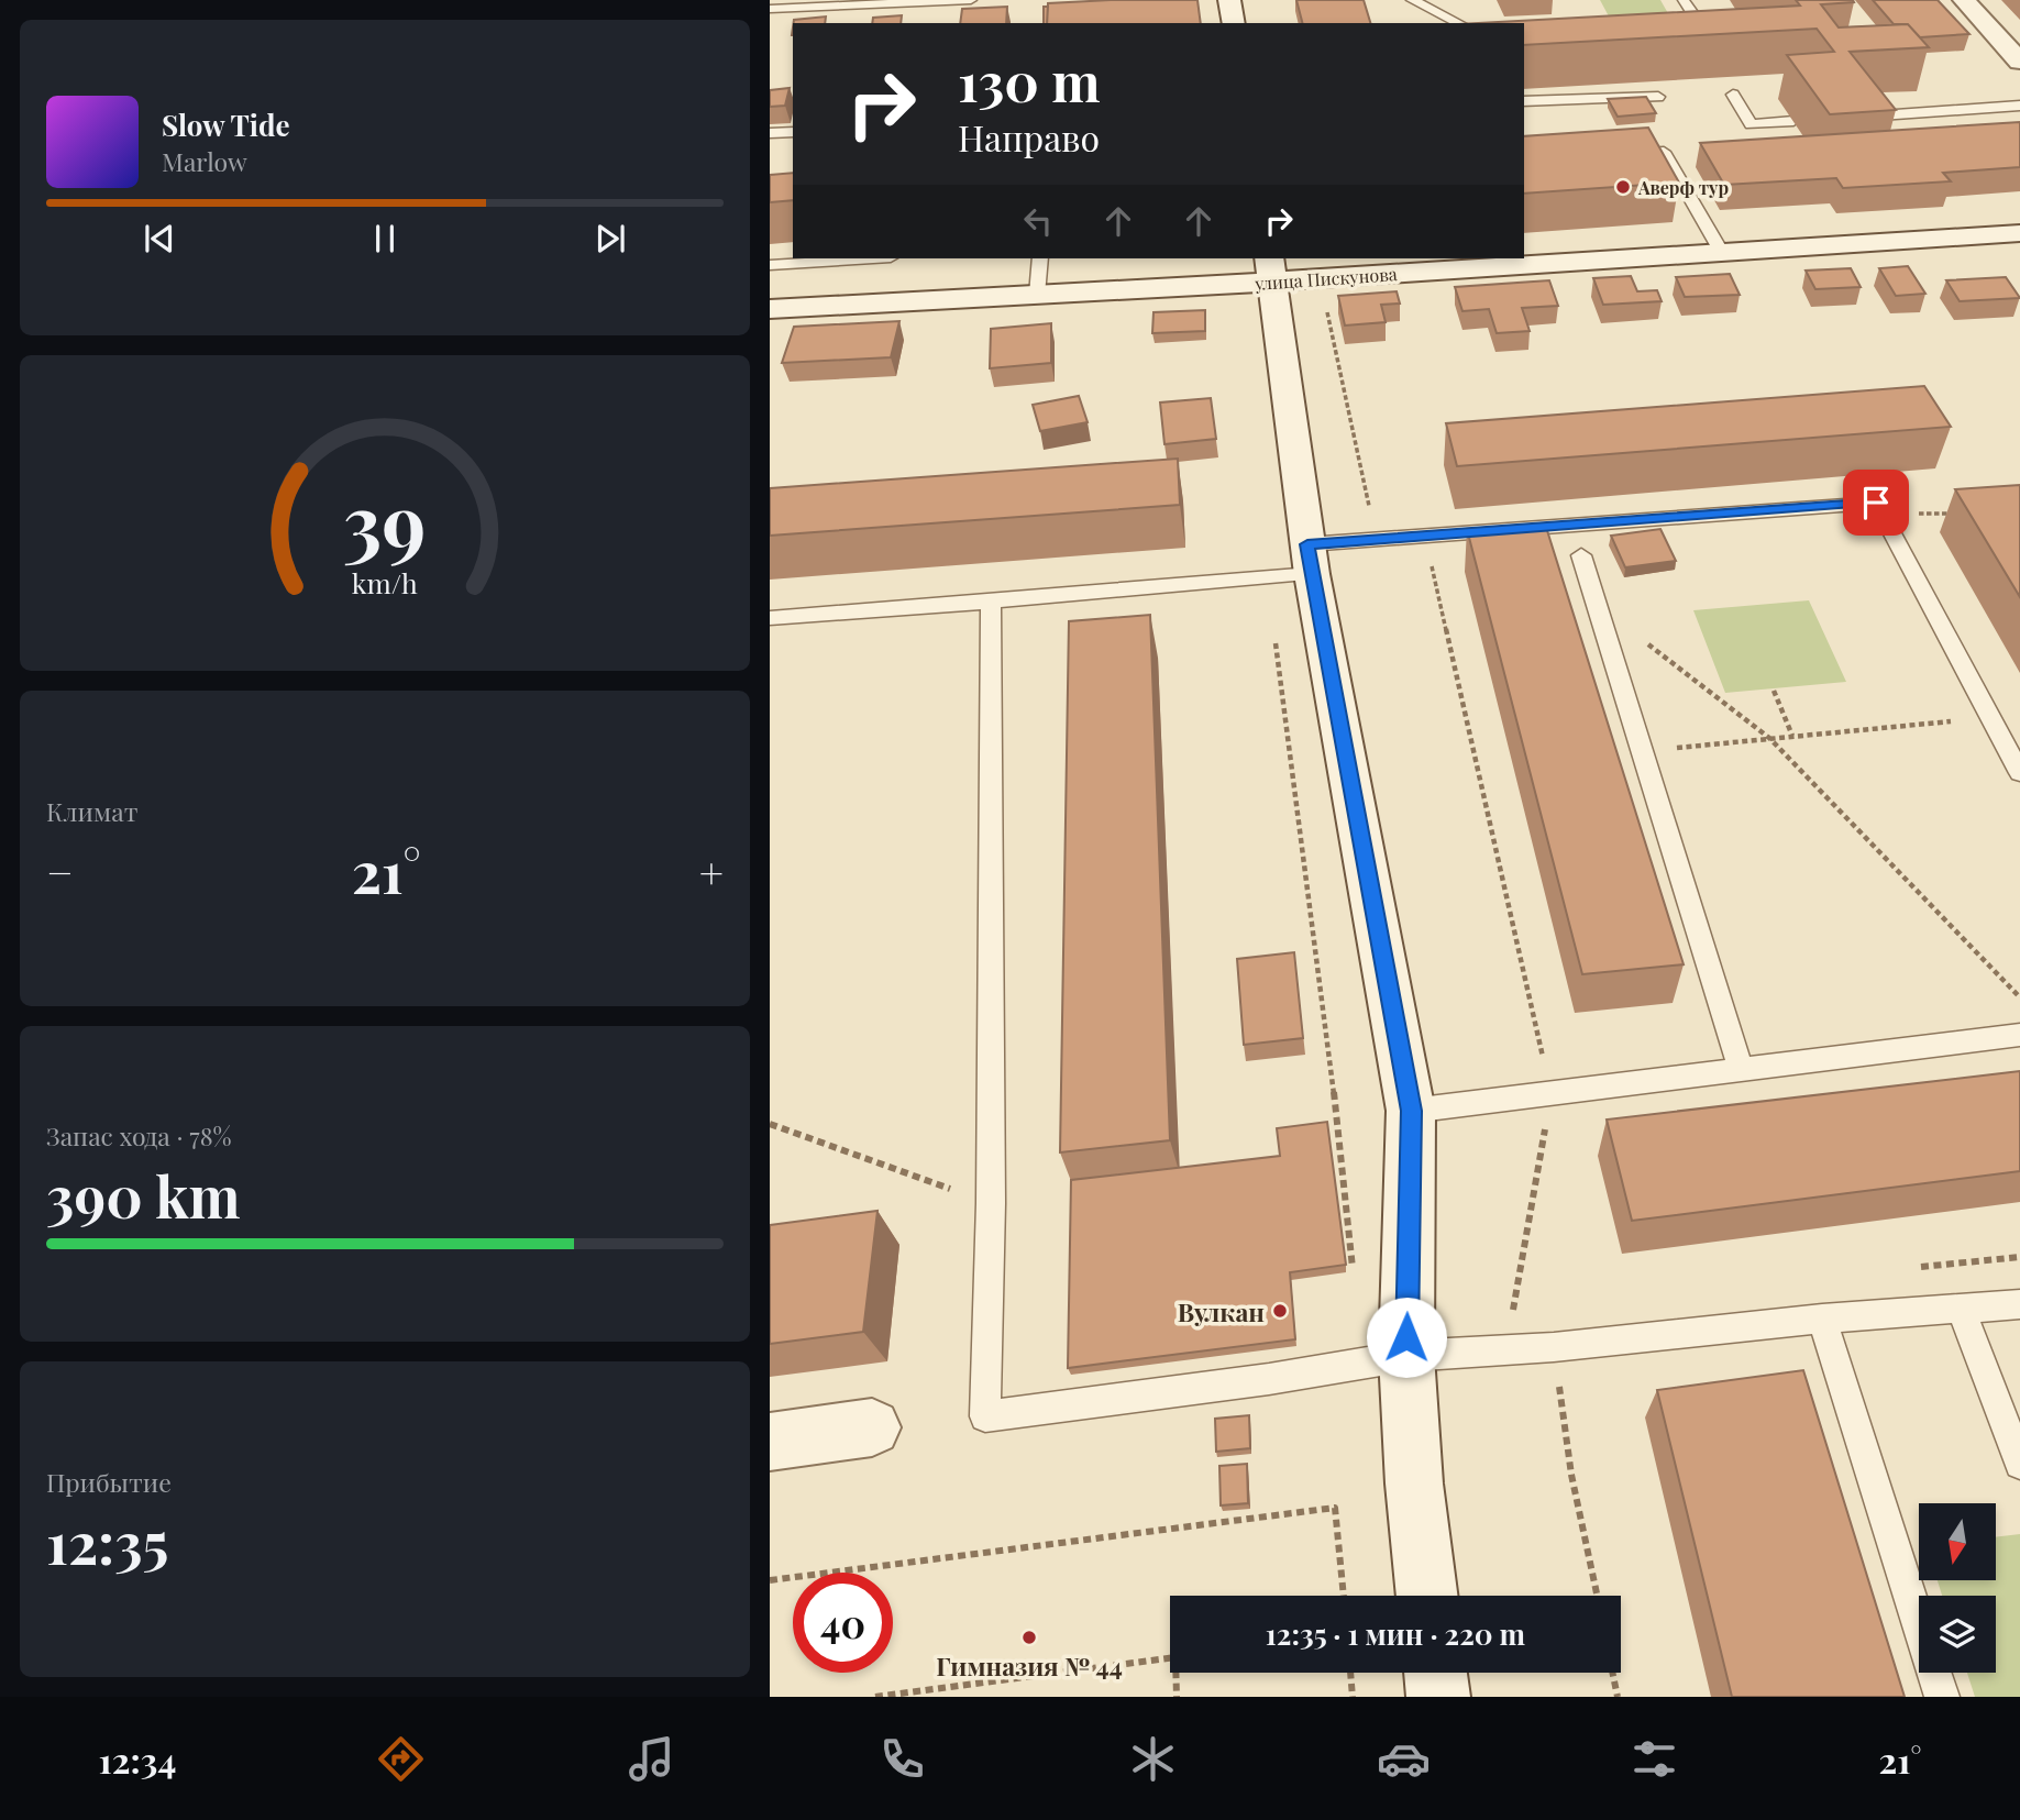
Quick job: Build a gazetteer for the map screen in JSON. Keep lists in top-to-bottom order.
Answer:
{
  "streets": {
    "street": ["улица Пискунова"]
  },
  "places": ["Аверф тур", "Вулкан", "Гимназия № 44"],
  "north": "bottom",
  "page": {
    "turn": ["130 m", "Направо"],
    "song": ["Slow Tide", "Marlow"],
    "tile": [
      "Климат",
      ["Запас хода · 78%", "390 km"],
      ["Прибытие", "12:35"]
    ],
    "heat": ["−", "21°", "+"],
    "limit": "40",
    "trip": "12:35 · 1 мин · 220 m",
    "tabs": ["12:34", "21°"],
    "gauge": ["39", "km/h"]
  }
}
